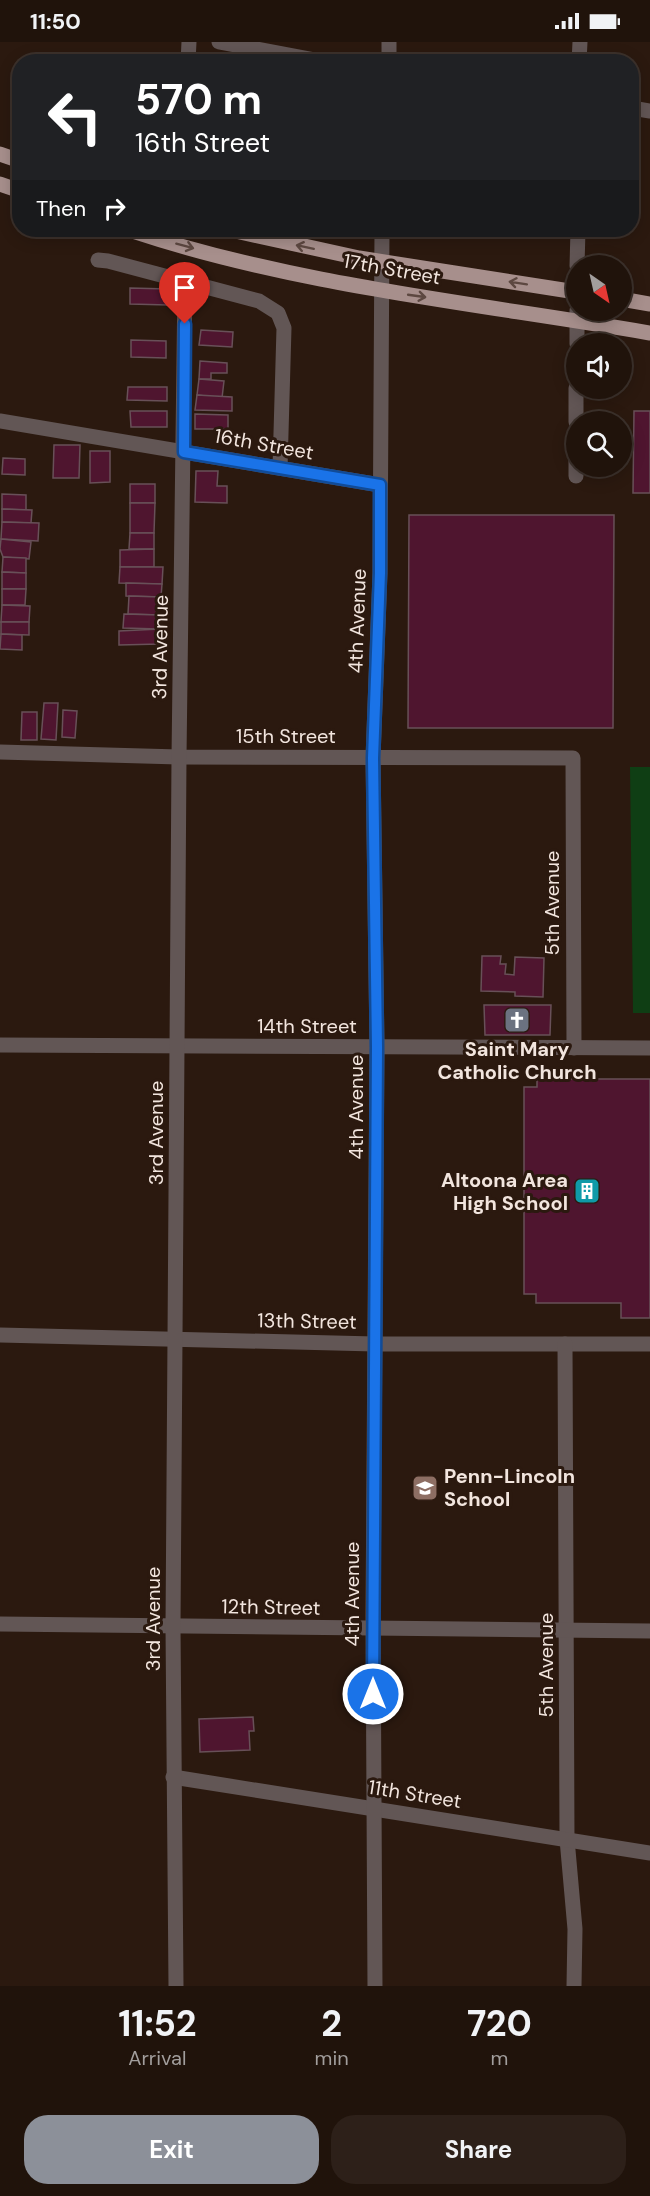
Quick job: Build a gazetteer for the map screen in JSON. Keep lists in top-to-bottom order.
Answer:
{
  "streets": {
    "main road": ["17th Street"],
    "street": [
      "16th Street",
      "4th Avenue",
      "3rd Avenue",
      "15th Street",
      "5th Avenue",
      "14th Street",
      "13th Street",
      "12th Street",
      "11th Street"
    ]
  },
  "crossings": [
    ["17th Street", "4th Avenue"],
    ["16th Street", "4th Avenue"],
    ["16th Street", "3rd Avenue"],
    ["4th Avenue", "15th Street"],
    ["4th Avenue", "14th Street"],
    ["4th Avenue", "13th Street"],
    ["4th Avenue", "12th Street"],
    ["4th Avenue", "11th Street"],
    ["3rd Avenue", "15th Street"],
    ["3rd Avenue", "14th Street"],
    ["3rd Avenue", "13th Street"],
    ["3rd Avenue", "12th Street"],
    ["3rd Avenue", "11th Street"],
    ["15th Street", "5th Avenue"],
    ["5th Avenue", "14th Street"],
    ["5th Avenue", "13th Street"],
    ["5th Avenue", "12th Street"],
    ["5th Avenue", "11th Street"]
  ],
  "places": {
    "church": ["Saint Mary Catholic Church"],
    "building": ["Altoona Area High School"],
    "school or university": ["Penn-Lincoln School"]
  },
  "north": "bottom right",
  "page": {
    "status": "11:50",
    "turn": ["570 m", "16th Street"],
    "then": "Then",
    "eta": [
      "11:52",
      "Arrival",
      "2",
      "min",
      "720",
      "m"
    ],
    "buttons": ["Exit", "Share"]
  }
}
